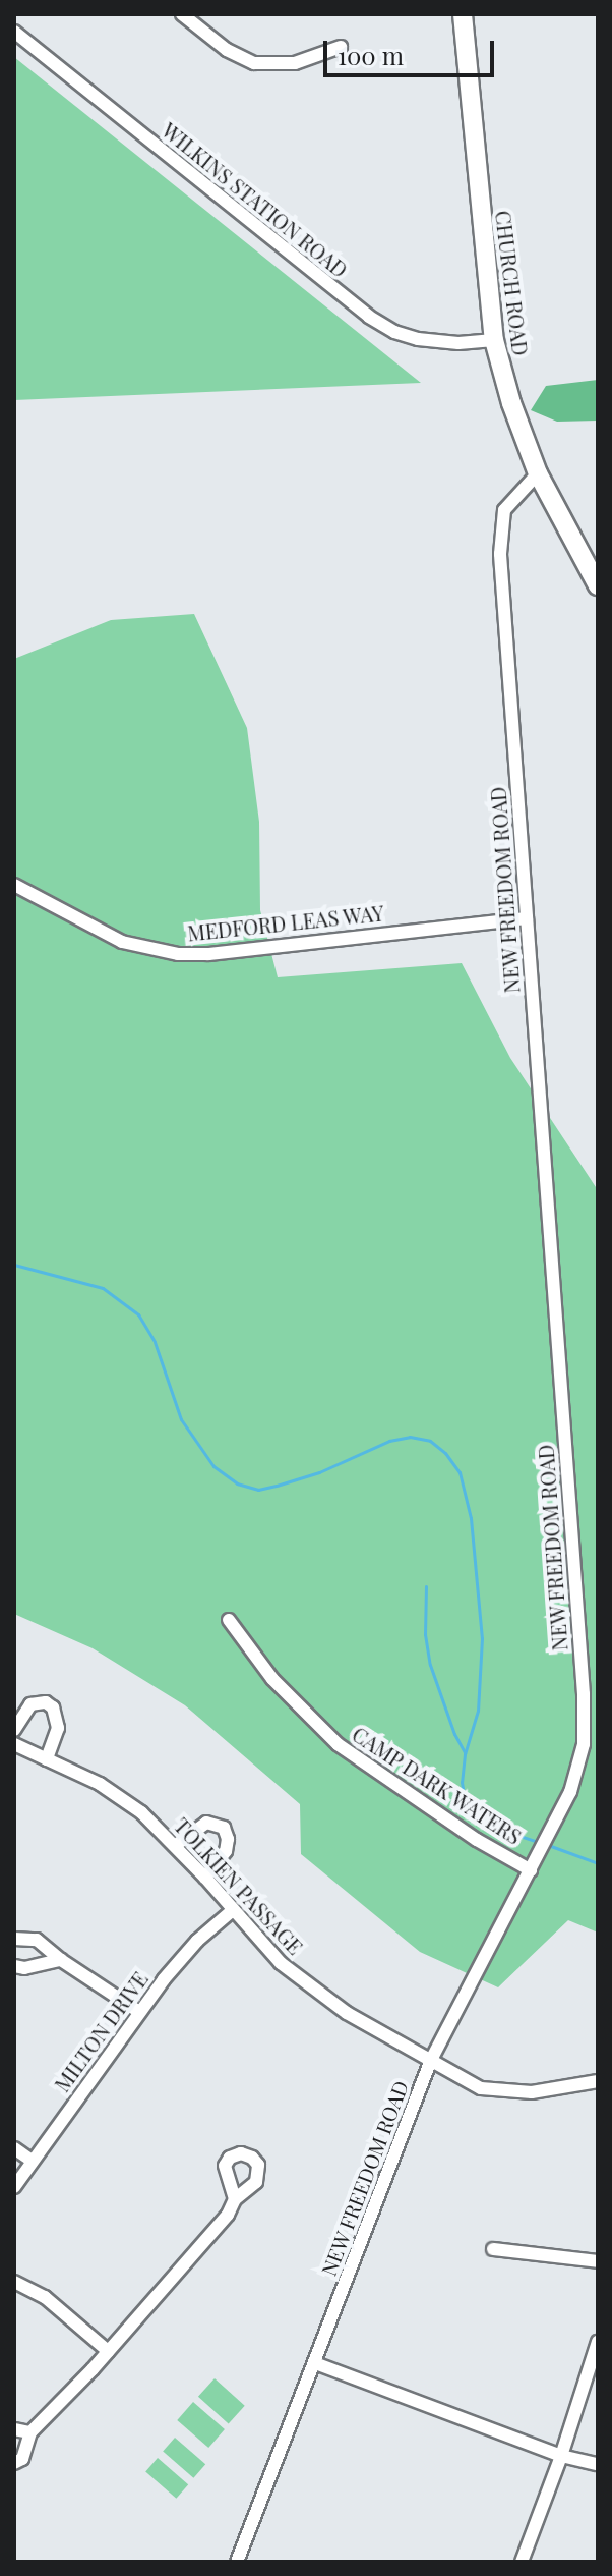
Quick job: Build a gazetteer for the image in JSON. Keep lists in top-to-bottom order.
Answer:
{
  "streets": {
    "main road": ["CHURCH ROAD"],
    "street": [
      "WILKINS STATION ROAD",
      "NEW FREEDOM ROAD",
      "MEDFORD LEAS WAY",
      "CAMP DARK WATERS",
      "TOLKIEN PASSAGE",
      "MILTON DRIVE"
    ]
  },
  "crossings": [
    ["WILKINS STATION ROAD", "CHURCH ROAD"],
    ["CHURCH ROAD", "NEW FREEDOM ROAD"],
    ["NEW FREEDOM ROAD", "MEDFORD LEAS WAY"],
    ["NEW FREEDOM ROAD", "CAMP DARK WATERS"],
    ["NEW FREEDOM ROAD", "TOLKIEN PASSAGE"],
    ["TOLKIEN PASSAGE", "MILTON DRIVE"]
  ],
  "scale_bar": "100 m"
}
